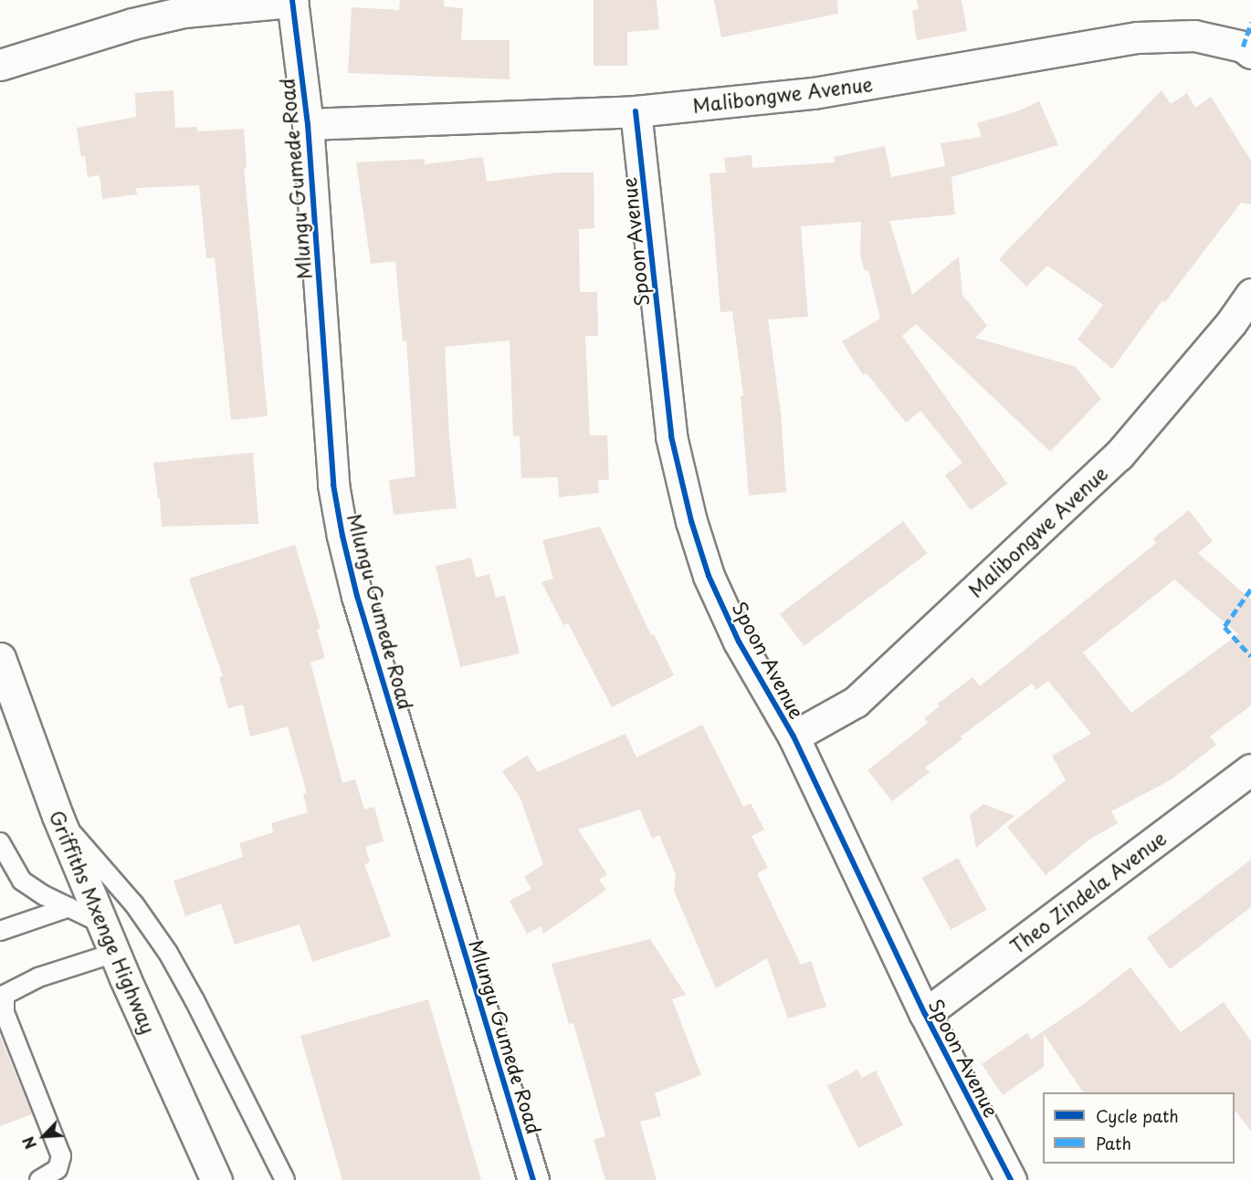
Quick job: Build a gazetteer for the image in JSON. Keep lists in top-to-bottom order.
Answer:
{
  "streets": {
    "street": [
      "Malibongwe Avenue",
      "Mlungu Gumede Road",
      "Spoon Avenue",
      "Theo Zindela Avenue",
      "Griffiths Mxenge Highway"
    ]
  },
  "crossings": [
    ["Malibongwe Avenue", "Mlungu Gumede Road"],
    ["Malibongwe Avenue", "Spoon Avenue"],
    ["Spoon Avenue", "Theo Zindela Avenue"]
  ],
  "legend": ["Cycle path", "Path"],
  "north": "bottom left"
}
